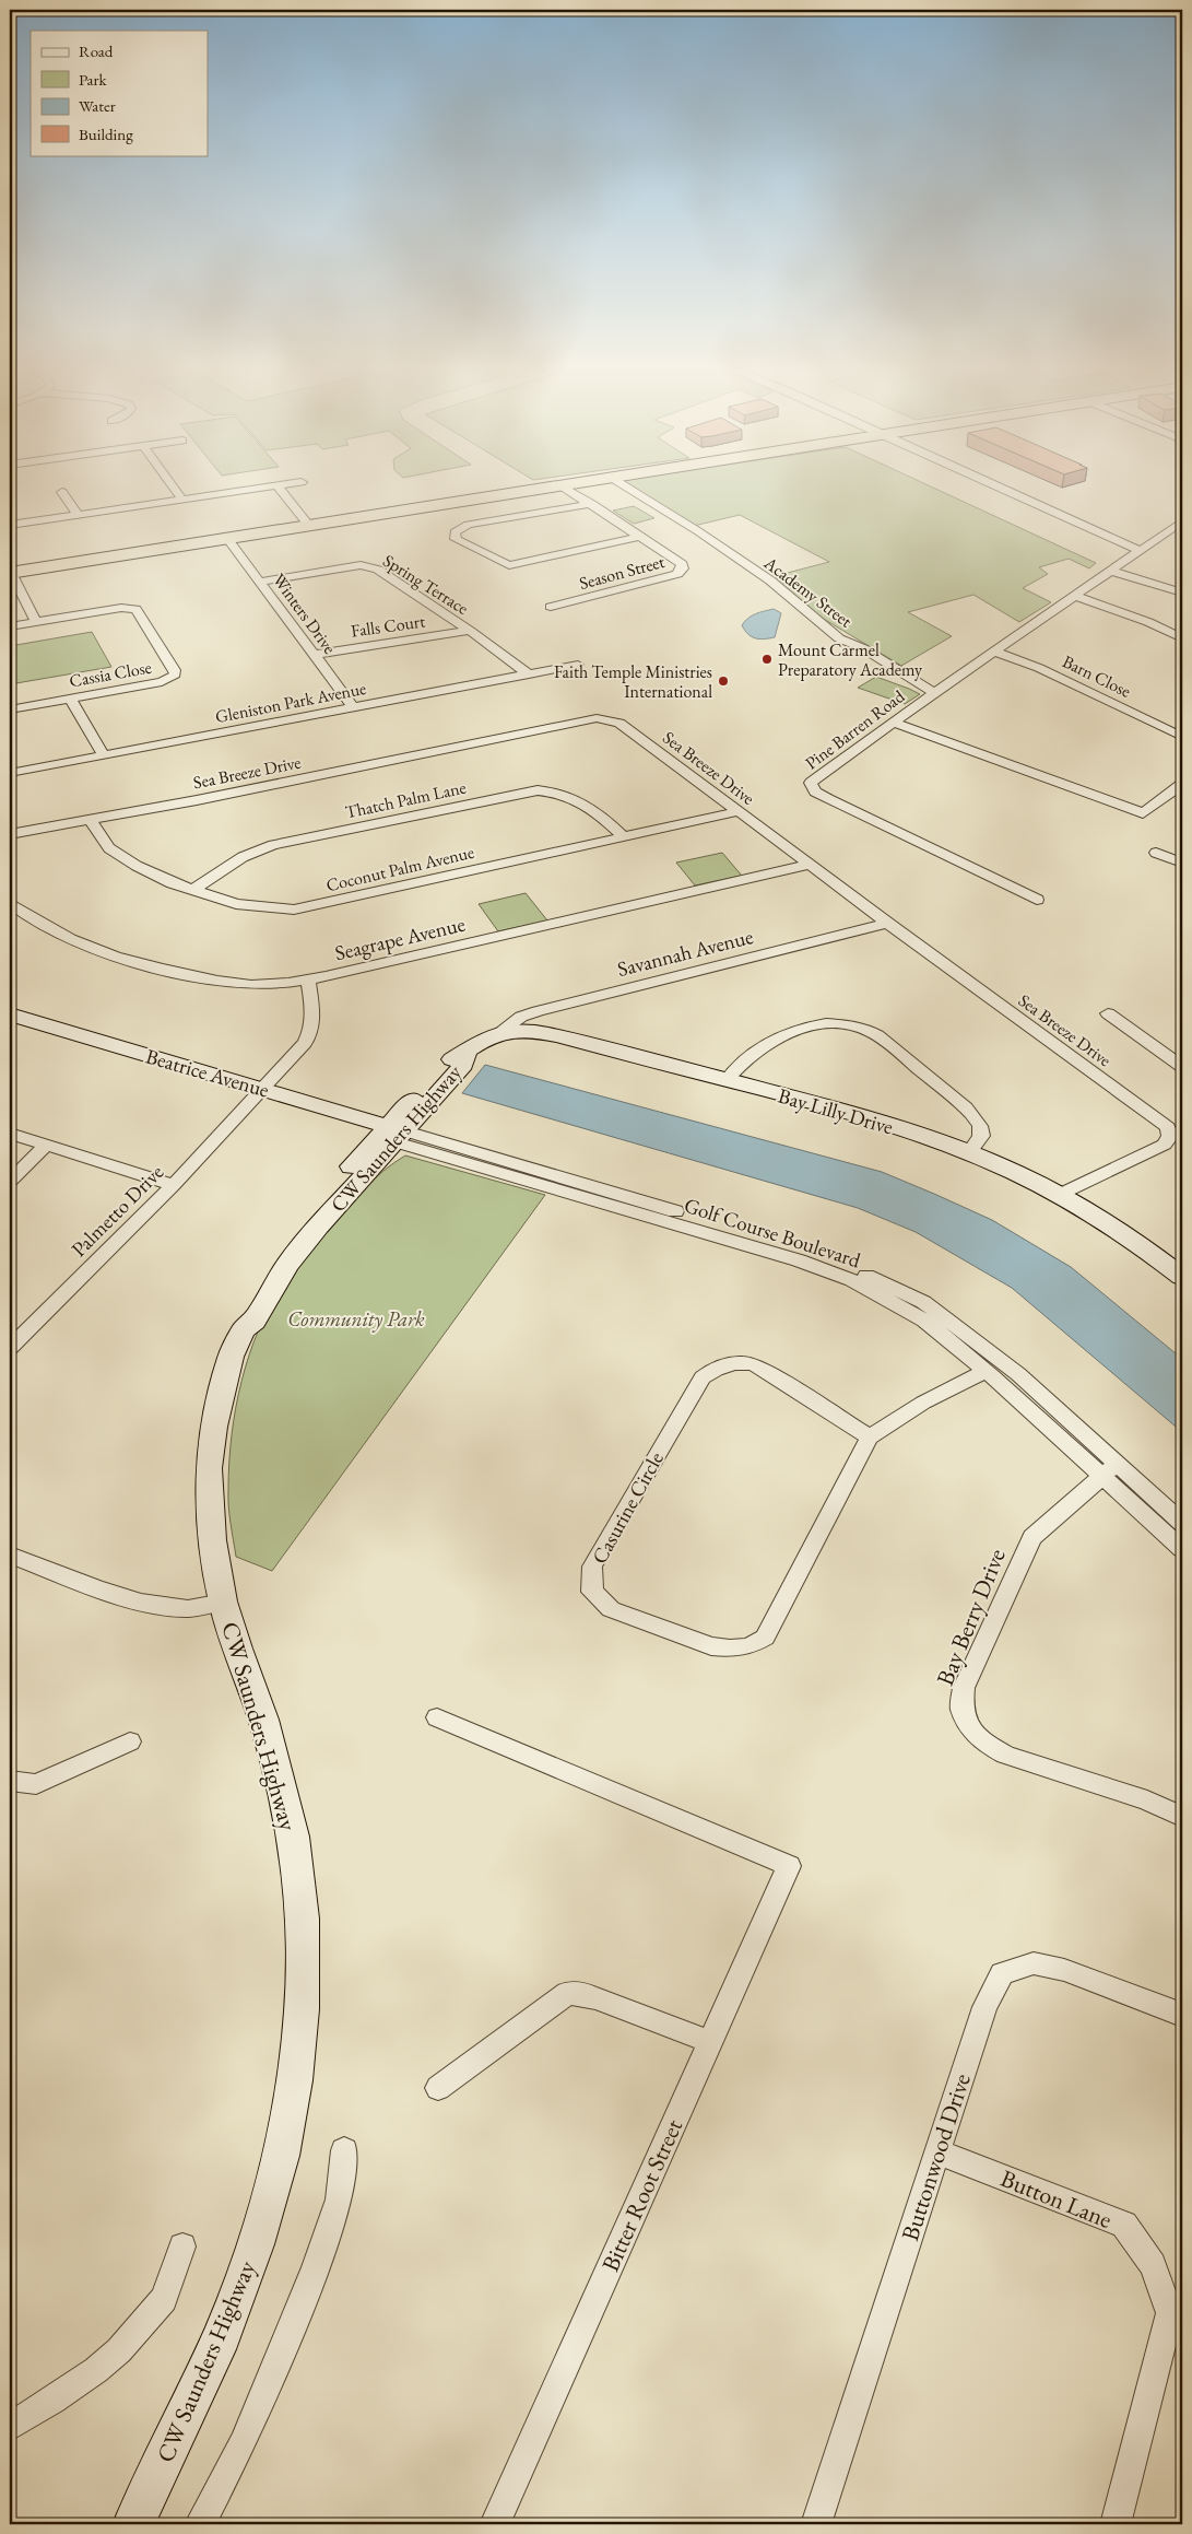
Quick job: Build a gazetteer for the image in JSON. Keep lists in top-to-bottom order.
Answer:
{
  "streets": {
    "main road": ["Beatrice Avenue", "Bay Lilly Drive", "CW Saunders Highway"],
    "street": [
      "Season Street",
      "Spring Terrace",
      "Academy Street",
      "Winters Drive",
      "Falls Court",
      "Cassia Close",
      "Barn Close",
      "Gleniston Park Avenue",
      "Pine Barren Road",
      "Sea Breeze Drive",
      "Thatch Palm Lane",
      "Coconut Palm Avenue",
      "Seagrape Avenue",
      "Savannah Avenue",
      "Palmetto Drive",
      "Golf Course Boulevard",
      "Casurine Circle",
      "Bay Berry Drive",
      "Buttonwood Drive",
      "Bitter Root Street",
      "Button Lane"
    ]
  },
  "crossings": [
    ["Spring Terrace", "Winters Drive"],
    ["Spring Terrace", "Falls Court"],
    ["Spring Terrace", "Gleniston Park Avenue"],
    ["Academy Street", "Pine Barren Road"],
    ["Winters Drive", "Falls Court"],
    ["Winters Drive", "Gleniston Park Avenue"],
    ["Barn Close", "Pine Barren Road"],
    ["Sea Breeze Drive", "Coconut Palm Avenue"],
    ["Sea Breeze Drive", "Seagrape Avenue"],
    ["Sea Breeze Drive", "Savannah Avenue"],
    ["Sea Breeze Drive", "Bay Lilly Drive"],
    ["Thatch Palm Lane", "Coconut Palm Avenue"],
    ["Seagrape Avenue", "Palmetto Drive"],
    ["Savannah Avenue", "Bay Lilly Drive"],
    ["Beatrice Avenue", "CW Saunders Highway"],
    ["Beatrice Avenue", "Palmetto Drive"],
    ["Beatrice Avenue", "Golf Course Boulevard"],
    ["Bay Lilly Drive", "CW Saunders Highway"],
    ["CW Saunders Highway", "Golf Course Boulevard"],
    ["Golf Course Boulevard", "Casurine Circle"],
    ["Golf Course Boulevard", "Bay Berry Drive"],
    ["Buttonwood Drive", "Button Lane"]
  ],
  "parks": ["Community Park"],
  "places": ["Mount Carmel Preparatory Academy", "Faith Temple Ministries International"],
  "legend": [
    "Road",
    "Park",
    "Water",
    "Building"
  ]
}
